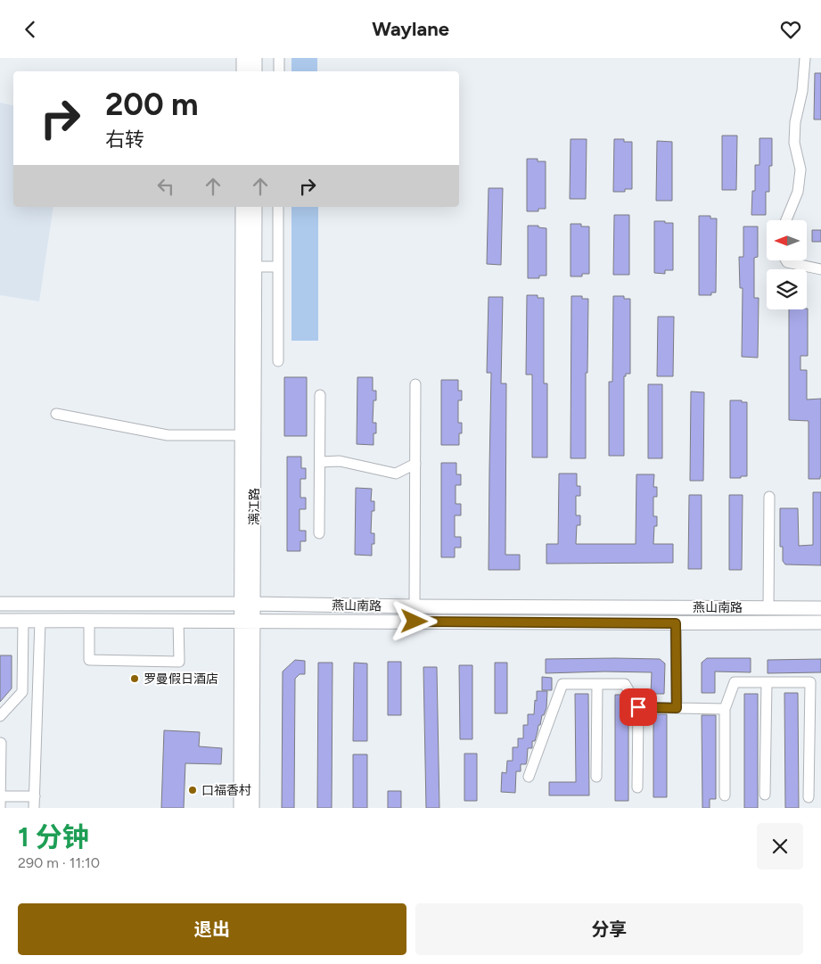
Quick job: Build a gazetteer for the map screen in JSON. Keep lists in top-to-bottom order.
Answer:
{
  "streets": {
    "main road": ["漓江路", "燕山南路"]
  },
  "crossings": [
    ["漓江路", "燕山南路"]
  ],
  "places": ["罗曼假日酒店", "口福香村"],
  "north": "left",
  "page": {
    "header": "Waylane",
    "turn": ["200 m", "右转"],
    "heading": ["1 分钟", "290 m · 11:10"],
    "buttons": ["退出", "分享"]
  }
}
